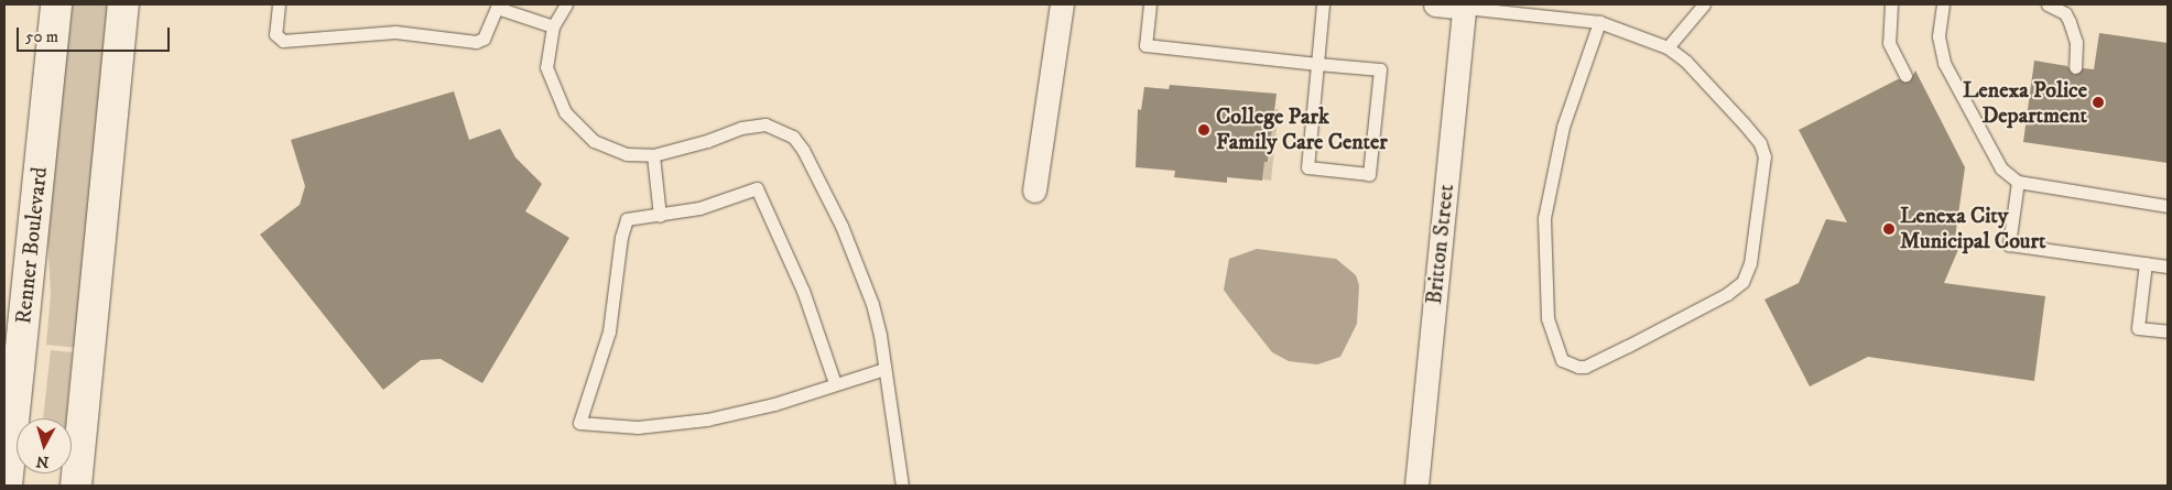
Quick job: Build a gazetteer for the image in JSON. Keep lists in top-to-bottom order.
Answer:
{
  "streets": {
    "main road": ["Renner Boulevard"],
    "street": ["Britton Street"]
  },
  "places": ["Lenexa Police Department", "College Park Family Care Center", "Lenexa City Municipal Court"],
  "scale_bar": "50 m",
  "north": "bottom"
}
